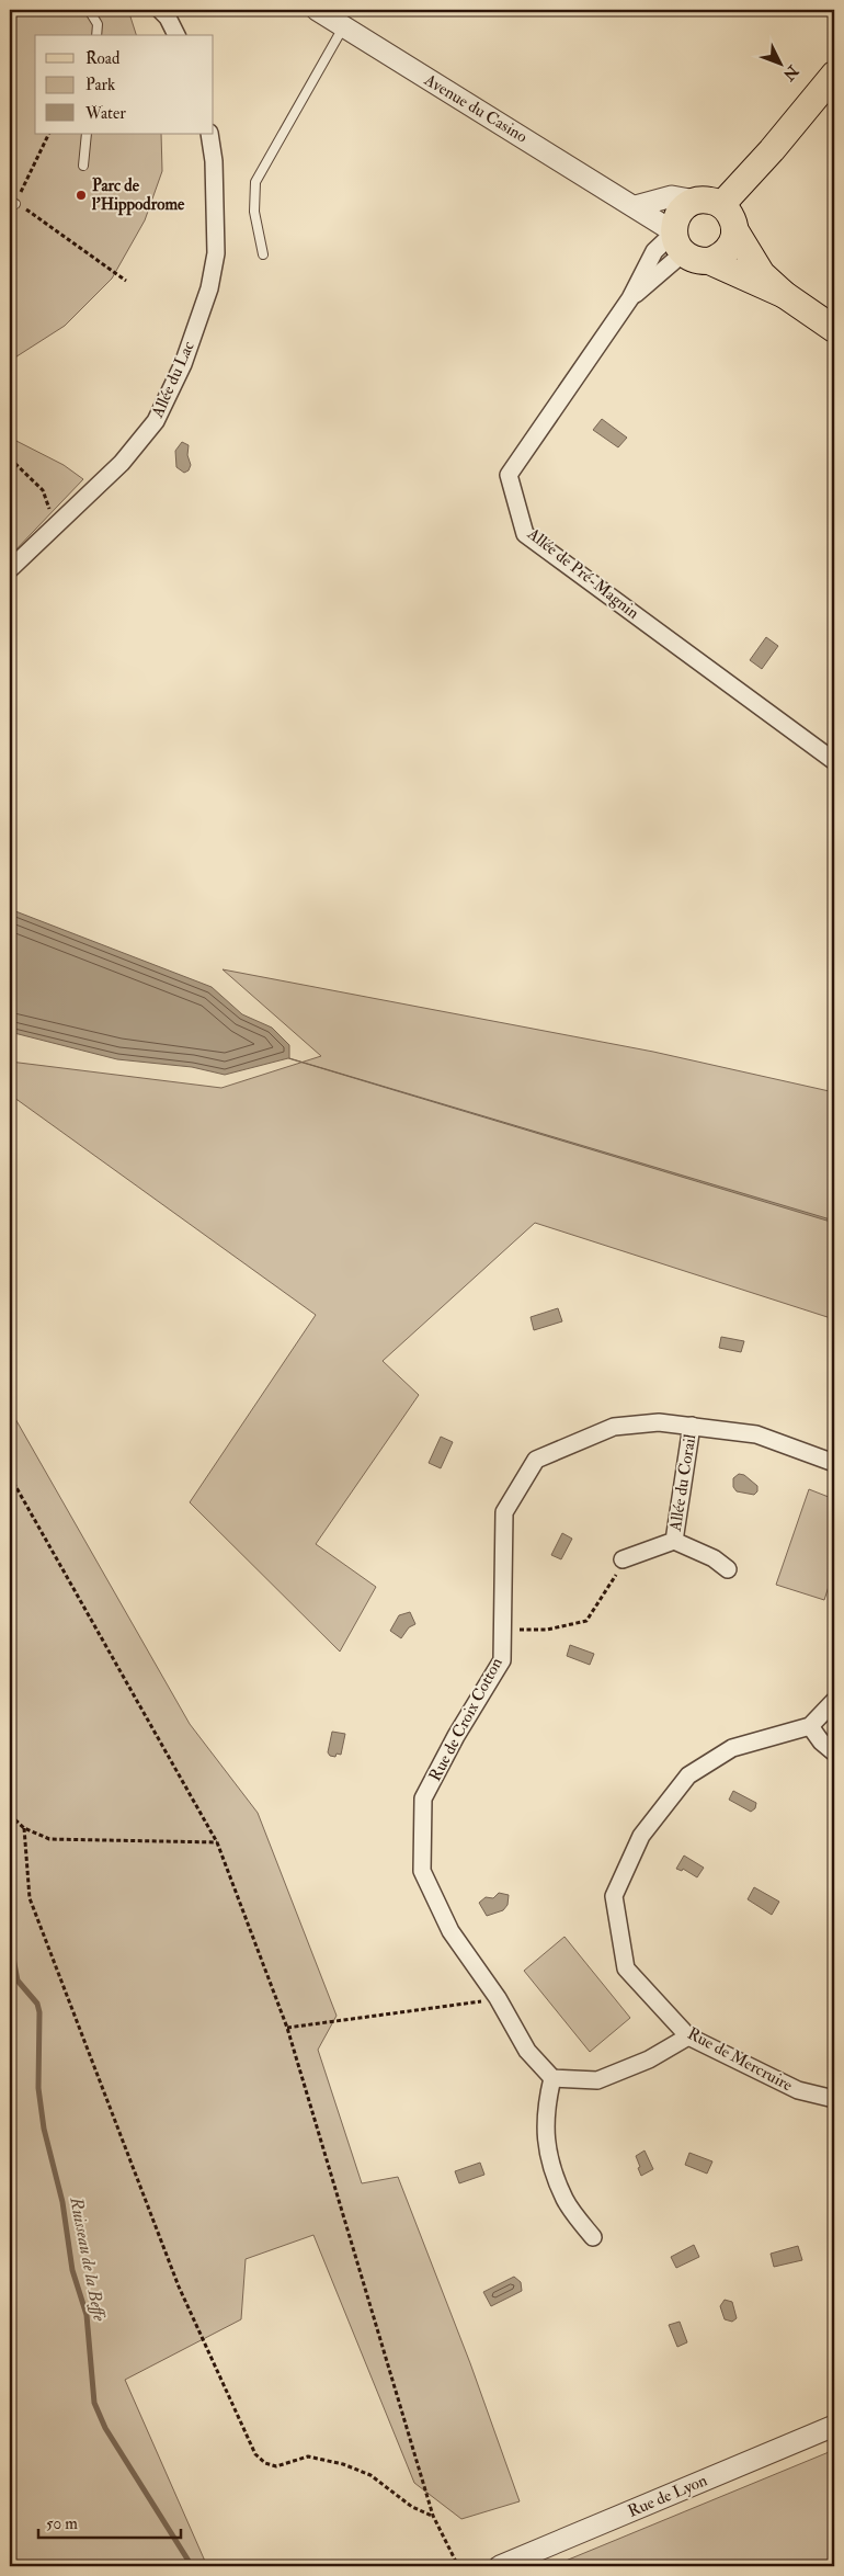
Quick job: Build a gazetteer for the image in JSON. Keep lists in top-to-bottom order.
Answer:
{
  "streets": {
    "street": [
      "Avenue du Casino",
      "Allée du Lac",
      "Allée de Pré-Magnin",
      "Allée du Corail",
      "Rue de Croix Cotton",
      "Rue de Mercruire",
      "Rue de Lyon"
    ]
  },
  "crossings": [
    ["Avenue du Casino", "Allée de Pré-Magnin"],
    ["Allée du Corail", "Rue de Croix Cotton"]
  ],
  "water": ["Ruisseau de la Beffe"],
  "places": ["Parc de l'Hippodrome"],
  "legend": ["Road", "Park", "Water"],
  "scale_bar": "50 m",
  "north": "bottom right"
}
